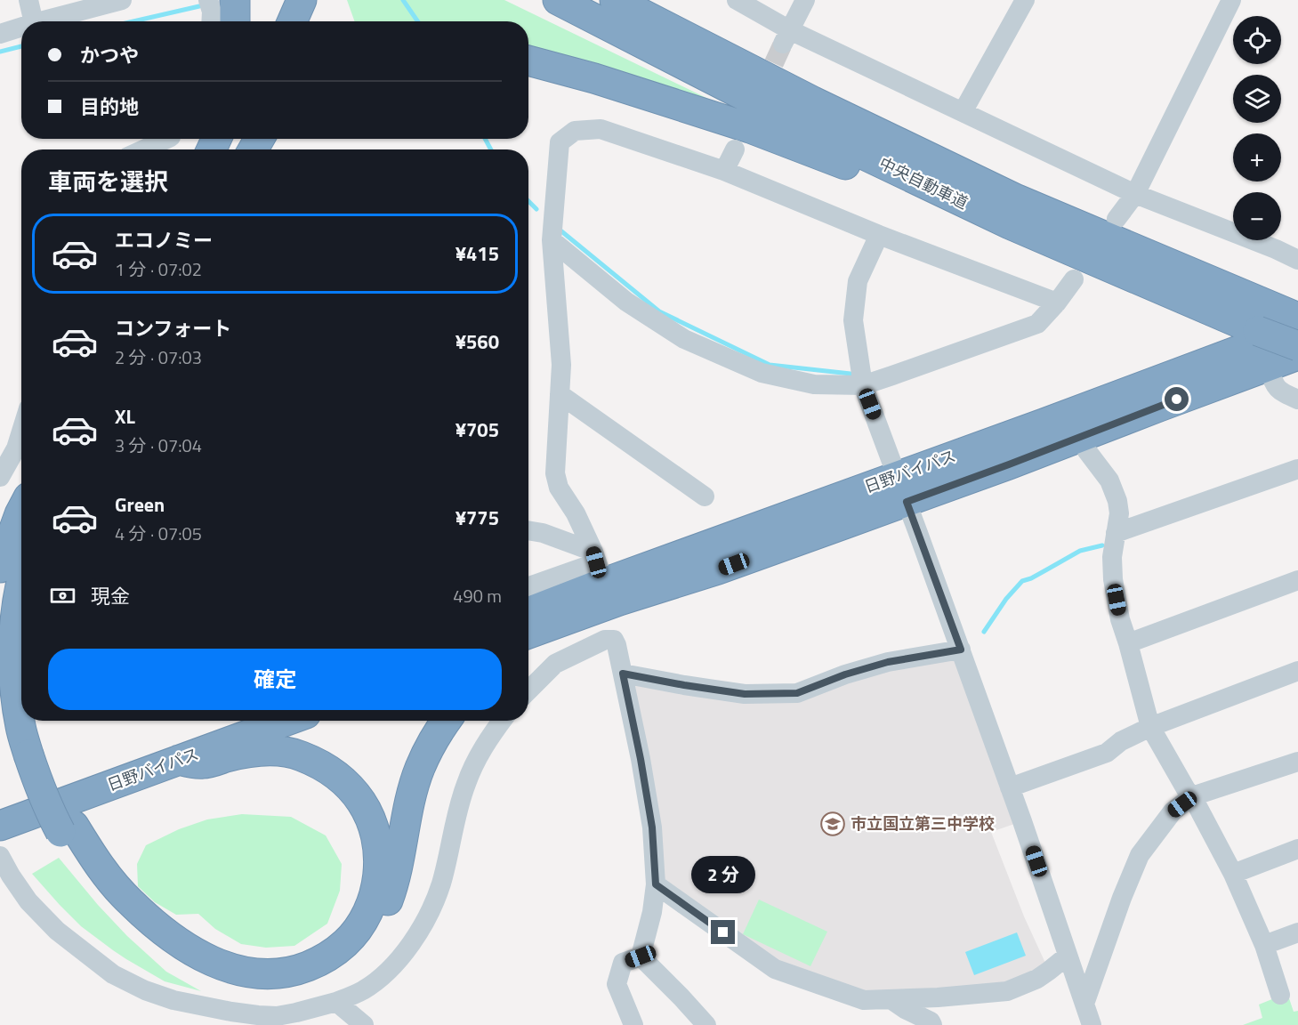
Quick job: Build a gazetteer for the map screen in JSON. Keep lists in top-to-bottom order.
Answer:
{
  "streets": {
    "highway": ["中央自動車道", "日野バイパス"]
  },
  "crossings": [
    ["中央自動車道", "日野バイパス"]
  ],
  "places": {
    "school or university": ["市立国立第三中学校"]
  },
  "page": {
    "map_buttons": ["+", "−"],
    "banner": ["かつや", "目的地"],
    "heading": "車両を選択",
    "list": [
      {
        "name": "エコノミー",
        "note": "1 分 · 07:02",
        "value": "¥415"
      },
      {
        "name": "コンフォート",
        "note": "2 分 · 07:03",
        "value": "¥560"
      },
      {
        "name": "XL",
        "note": "3 分 · 07:04",
        "value": "¥705"
      },
      {
        "name": "Green",
        "note": "4 分 · 07:05",
        "value": "¥775"
      }
    ],
    "pay": ["現金", "490 m"],
    "buttons": "確定",
    "bubble": "2 分"
  }
}
